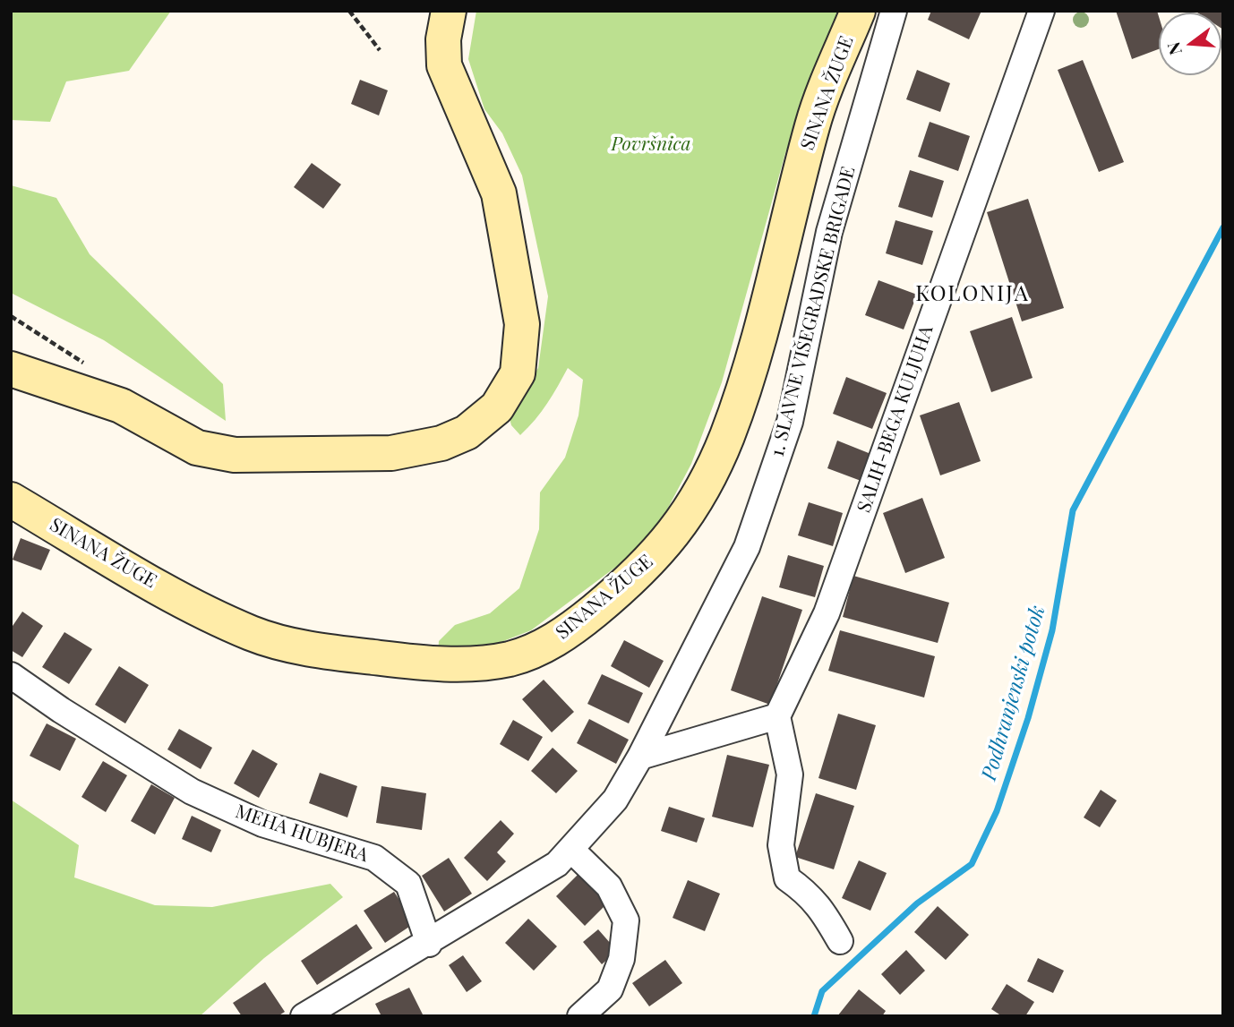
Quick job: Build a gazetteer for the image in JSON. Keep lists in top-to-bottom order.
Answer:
{
  "streets": {
    "main road": ["SINANA ŽUGE"],
    "street": ["1. SLAVNE VIŠEGRADSKE BRIGADE", "SALIH-BEGA KULJUHA", "MEHA HUBJERA"]
  },
  "crossings": [
    ["1. SLAVNE VIŠEGRADSKE BRIGADE", "MEHA HUBJERA"]
  ],
  "districts": ["KOLONIJA"],
  "water": ["Podhranjenski potok"],
  "parks": ["Površnica"],
  "north": "left"
}
